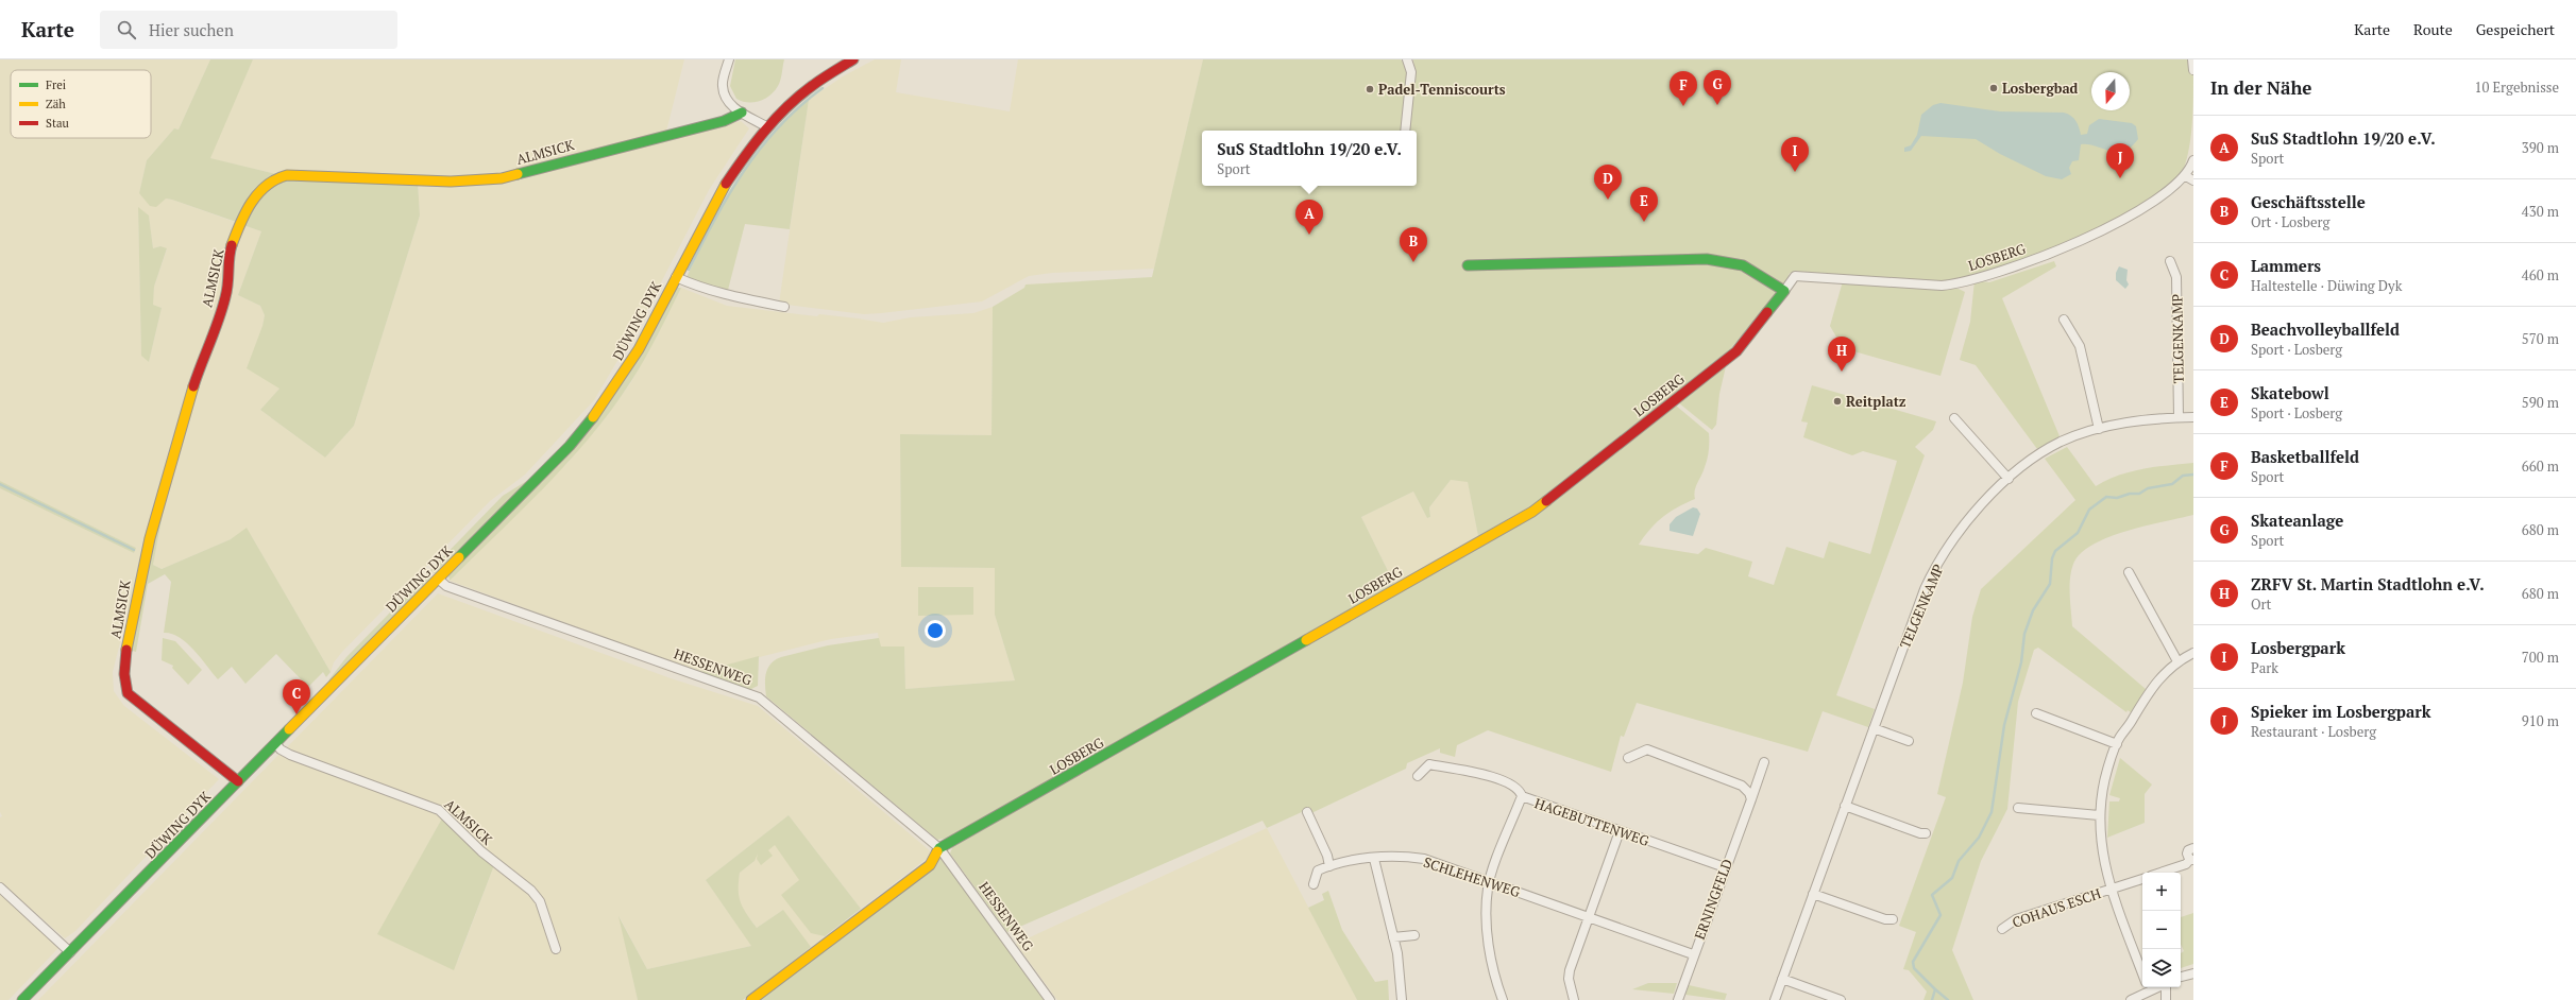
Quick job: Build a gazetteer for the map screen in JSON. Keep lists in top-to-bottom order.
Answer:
{
  "streets": {
    "street": [
      "ALMSICK",
      "LOSBERG",
      "DÜWING DYK",
      "TELGENKAMP",
      "HESSENWEG",
      "HAGEBUTTENWEG",
      "SCHLEHENWEG",
      "ERNINGFELD",
      "COHAUS ESCH"
    ]
  },
  "crossings": [
    ["ALMSICK", "DÜWING DYK"],
    ["LOSBERG", "HESSENWEG"],
    ["DÜWING DYK", "HESSENWEG"],
    ["HAGEBUTTENWEG", "ERNINGFELD"],
    ["SCHLEHENWEG", "ERNINGFELD"]
  ],
  "places": ["Losbergbad", "Padel-Tenniscourts", "Reitplatz"],
  "legend": ["Frei", "Zäh", "Stau"],
  "north": "bottom",
  "page": {
    "header": "Karte",
    "search": "Hier suchen",
    "nav": ["Karte", "Route", "Gespeichert"],
    "heading": ["In der Nähe", "10 Ergebnisse"],
    "pins": [
      "G",
      "F",
      "I",
      "J",
      "D",
      "E",
      "A",
      "B",
      "H",
      "C"
    ],
    "list": [
      {
        "mark": "A",
        "name": "SuS Stadtlohn 19/20 e.V.",
        "note": "Sport",
        "value": "390 m"
      },
      {
        "mark": "B",
        "name": "Geschäftsstelle",
        "note": "Ort · Losberg",
        "value": "430 m"
      },
      {
        "mark": "C",
        "name": "Lammers",
        "note": "Haltestelle · Düwing Dyk",
        "value": "460 m"
      },
      {
        "mark": "D",
        "name": "Beachvolleyballfeld",
        "note": "Sport · Losberg",
        "value": "570 m"
      },
      {
        "mark": "E",
        "name": "Skatebowl",
        "note": "Sport · Losberg",
        "value": "590 m"
      },
      {
        "mark": "F",
        "name": "Basketballfeld",
        "note": "Sport",
        "value": "660 m"
      },
      {
        "mark": "G",
        "name": "Skateanlage",
        "note": "Sport",
        "value": "680 m"
      },
      {
        "mark": "H",
        "name": "ZRFV St. Martin Stadtlohn e.V.",
        "note": "Ort",
        "value": "680 m"
      },
      {
        "mark": "I",
        "name": "Losbergpark",
        "note": "Park",
        "value": "700 m"
      },
      {
        "mark": "J",
        "name": "Spieker im Losbergpark",
        "note": "Restaurant · Losberg",
        "value": "910 m"
      }
    ],
    "popup": ["SuS Stadtlohn 19/20 e.V.", "Sport"],
    "map_buttons": ["+", "−"]
  }
}
